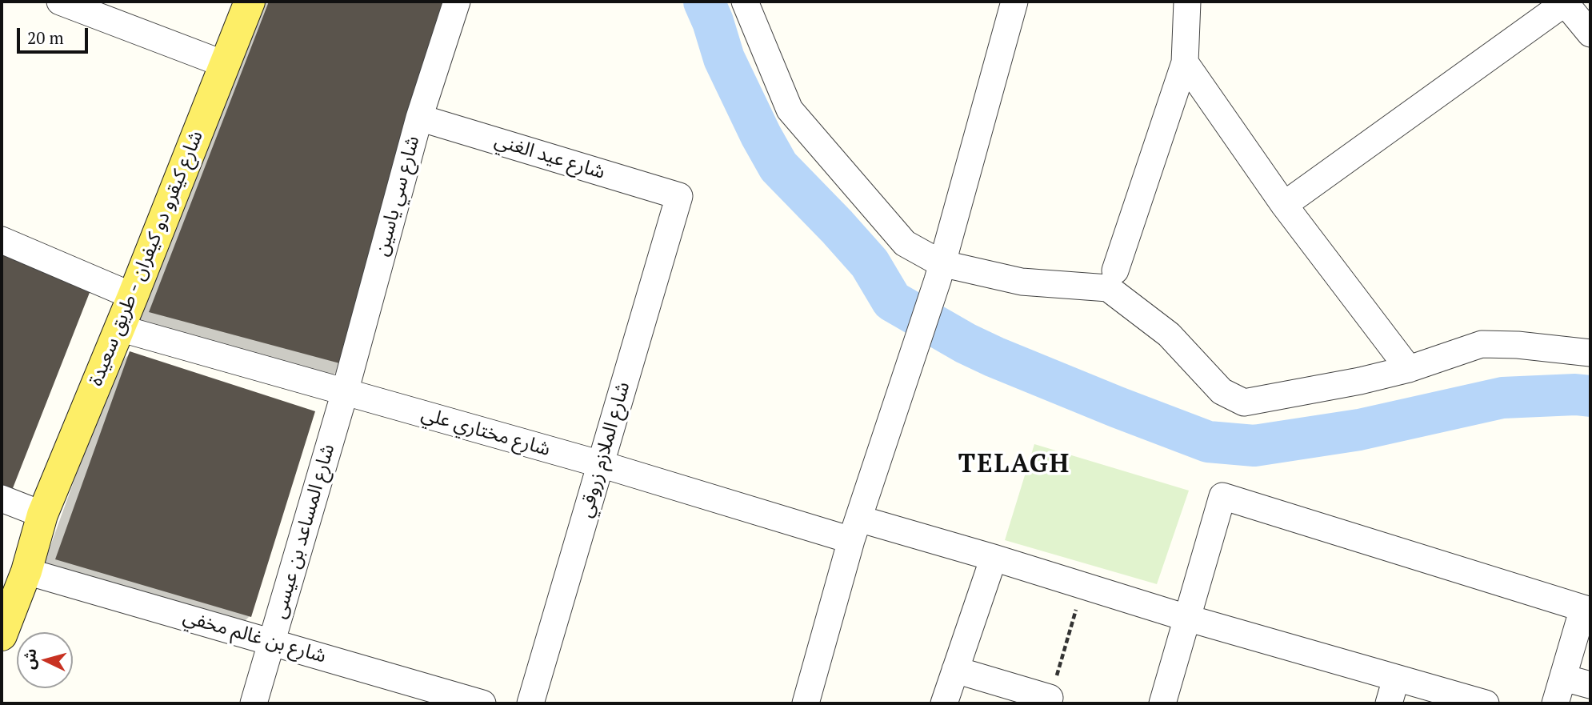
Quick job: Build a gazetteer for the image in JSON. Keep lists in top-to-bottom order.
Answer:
{
  "streets": {
    "main road": ["شارع كيقرو دو كيفران - طريق سعيدة"],
    "street": [
      "شارع عيد الغني",
      "شارع سي ياسين",
      "شارع مختاري علي",
      "شارع الملازم زروقي",
      "شارع المساعد بن عيسى",
      "شارع بن غالم مخفي"
    ]
  },
  "crossings": [
    ["شارع عيد الغني", "شارع سي ياسين"],
    ["شارع عيد الغني", "شارع الملازم زروقي"],
    ["شارع سي ياسين", "شارع مختاري علي"],
    ["شارع سي ياسين", "شارع المساعد بن عيسى"],
    ["شارع كيقرو دو كيفران - طريق سعيدة", "شارع مختاري علي"],
    ["شارع كيقرو دو كيفران - طريق سعيدة", "شارع بن غالم مخفي"],
    ["شارع مختاري علي", "شارع الملازم زروقي"],
    ["شارع مختاري علي", "شارع المساعد بن عيسى"],
    ["شارع المساعد بن عيسى", "شارع بن غالم مخفي"]
  ],
  "districts": ["TELAGH"],
  "scale_bar": "20 m",
  "north": "left"
}
